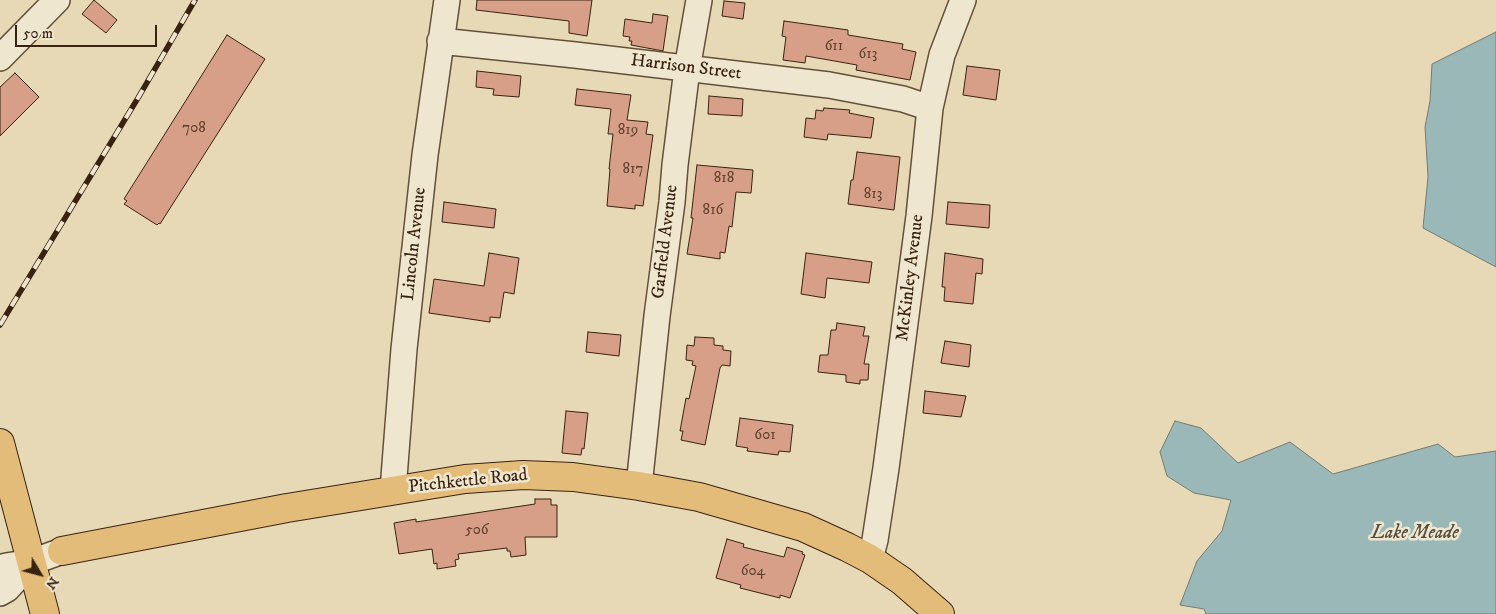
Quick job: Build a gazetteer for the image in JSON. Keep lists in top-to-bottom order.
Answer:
{
  "streets": {
    "main road": ["Pitchkettle Road"],
    "street": [
      "Harrison Street",
      "Garfield Avenue",
      "Lincoln Avenue",
      "McKinley Avenue"
    ]
  },
  "crossings": [
    ["Harrison Street", "Garfield Avenue"],
    ["Harrison Street", "Lincoln Avenue"],
    ["Harrison Street", "McKinley Avenue"],
    ["Garfield Avenue", "Pitchkettle Road"],
    ["Lincoln Avenue", "Pitchkettle Road"],
    ["McKinley Avenue", "Pitchkettle Road"]
  ],
  "water": ["Lake Meade"],
  "house_numbers": [
    "611",
    "613",
    "708",
    "819",
    "817",
    "818",
    "813",
    "816",
    "601",
    "506",
    "604"
  ],
  "scale_bar": "50 m",
  "north": "bottom right"
}
